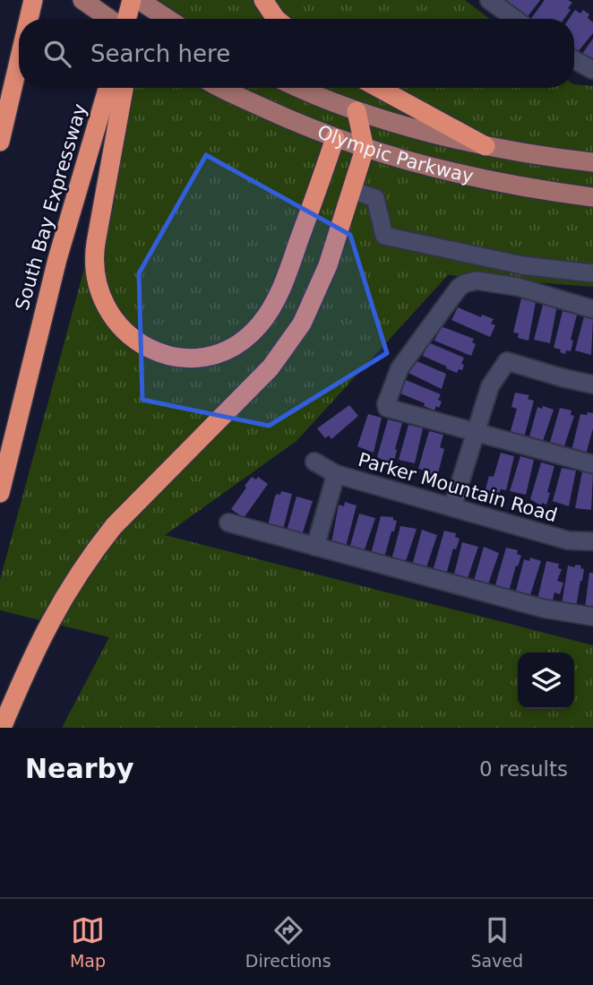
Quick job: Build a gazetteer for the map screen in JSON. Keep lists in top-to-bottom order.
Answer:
{
  "streets": {
    "highway": ["South Bay Expressway"],
    "main road": ["Olympic Parkway"],
    "street": ["Parker Mountain Road"]
  },
  "page": {
    "search": "Search here",
    "heading": ["Nearby", "0 results"],
    "nav": ["Map", "Directions", "Saved"]
  }
}
